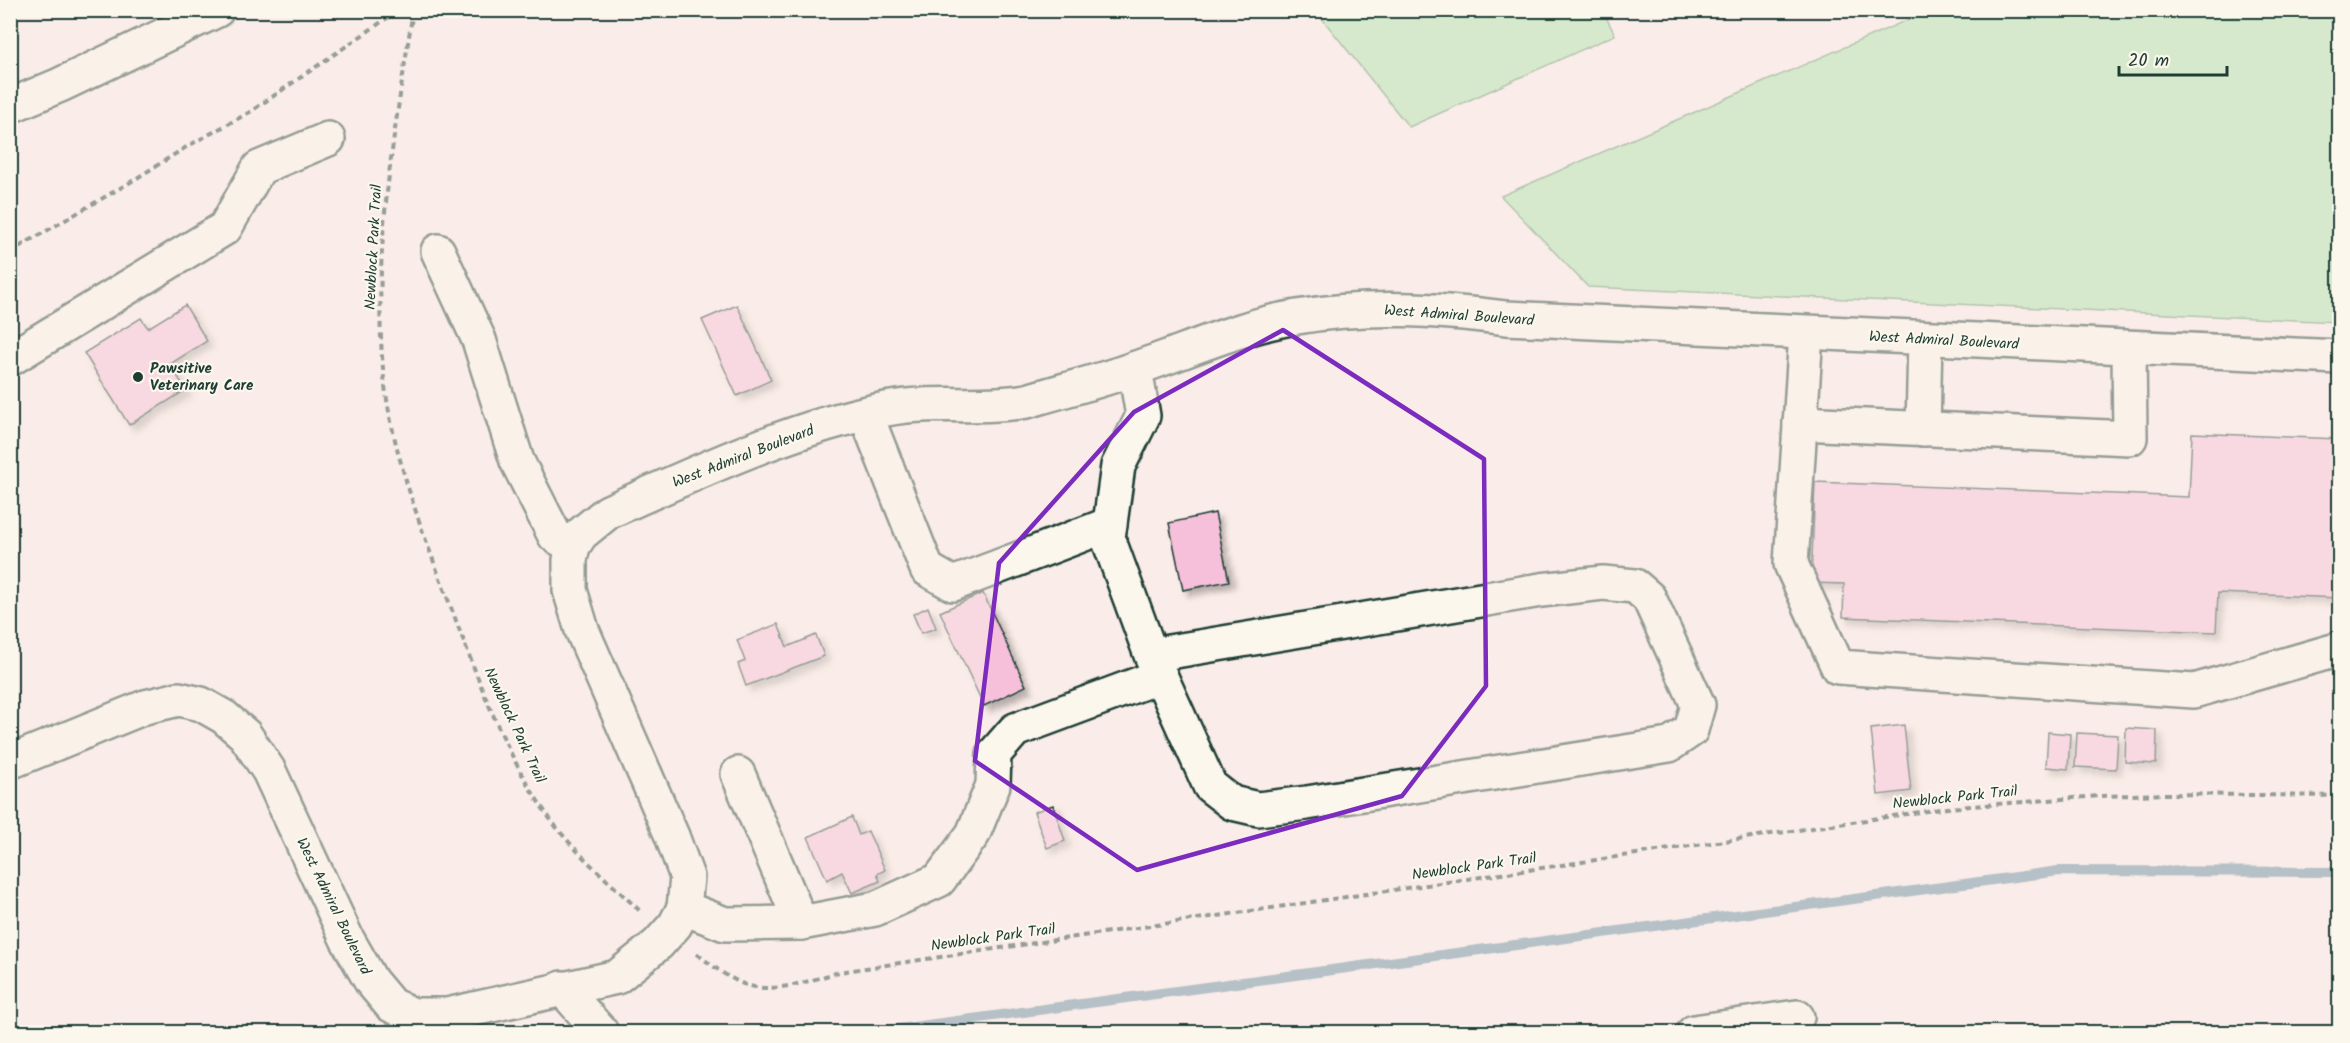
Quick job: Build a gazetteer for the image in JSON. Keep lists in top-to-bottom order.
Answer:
{
  "streets": {
    "main road": ["West Admiral Boulevard"],
    "path": ["Newblock Park Trail"]
  },
  "crossings": [
    ["Newblock Park Trail", "West Admiral Boulevard"]
  ],
  "places": ["Pawsitive Veterinary Care"],
  "scale_bar": "20 m"
}
